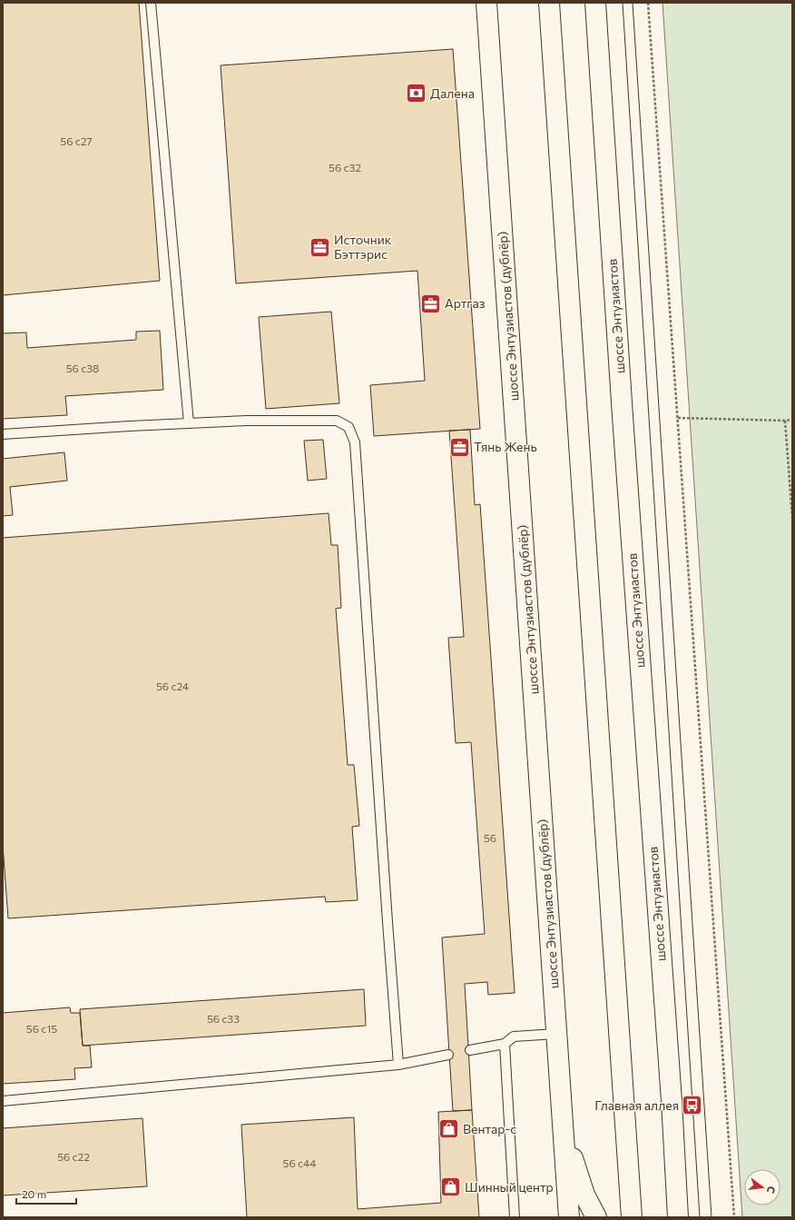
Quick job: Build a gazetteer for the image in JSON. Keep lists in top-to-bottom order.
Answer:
{
  "streets": {
    "main road": ["шоссе Энтузиастов (дублёр)", "шоссе Энтузиастов"]
  },
  "places": {
    "bank": ["Далена"],
    "office": ["Источник Бэттэрис", "Артгаз", "Тянь Жень"],
    "bus stop": ["Главная аллея"],
    "shop": ["Вентар-с", "Шинный центр"]
  },
  "house_numbers": [
    "56 с27",
    "56 с32",
    "56 с38",
    "56 с24",
    "56",
    "56 с33",
    "56 с15",
    "56 с22",
    "56 с44"
  ],
  "scale_bar": "20 m",
  "north": "right"
}
